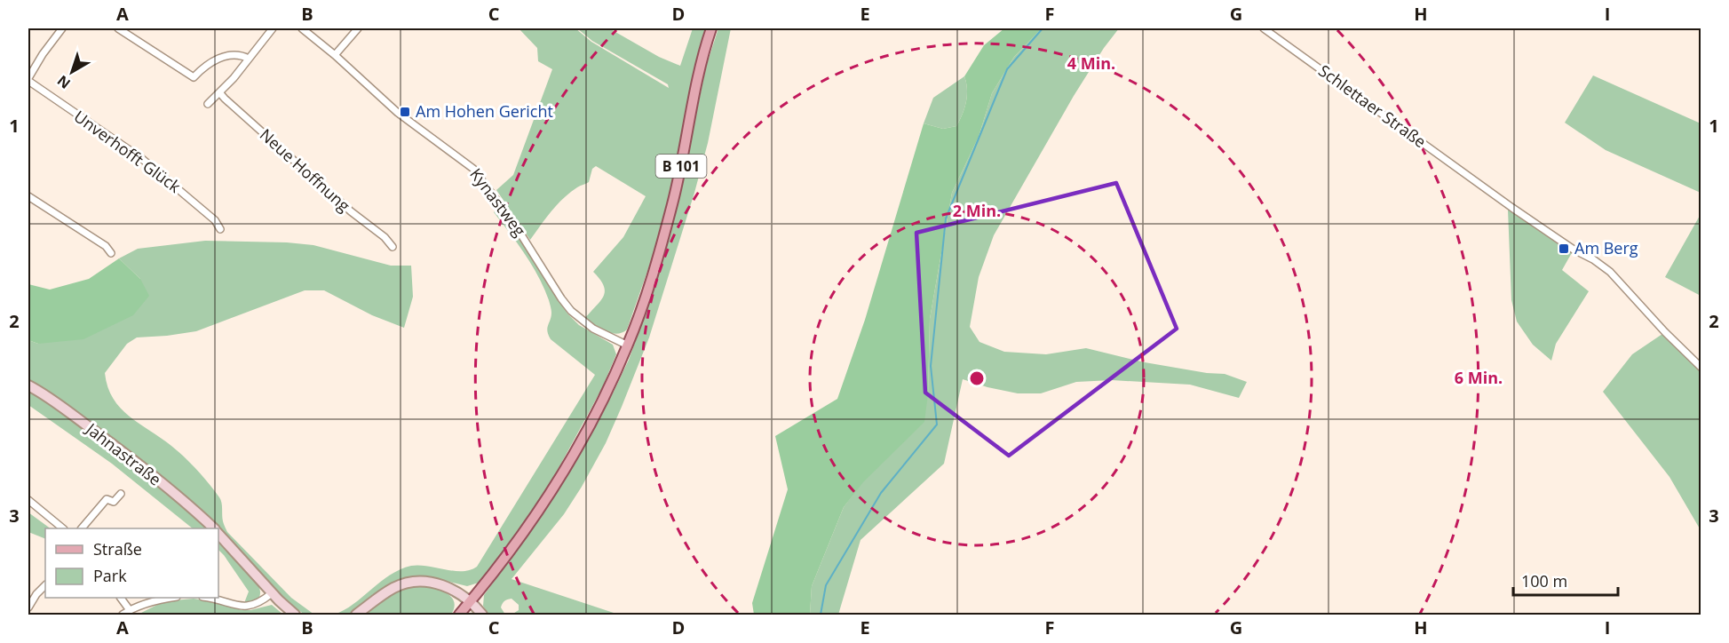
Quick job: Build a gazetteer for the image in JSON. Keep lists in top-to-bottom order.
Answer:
{
  "streets": {
    "main road": ["B 101"],
    "street": [
      "Schlettaer Straße",
      "Unverhofft Glück",
      "Neue Hoffnung",
      "Kynastweg",
      "Jahnastraße"
    ]
  },
  "crossings": [
    ["B 101", "Kynastweg"]
  ],
  "places": {
    "transit": ["Am Hohen Gericht", "Am Berg"]
  },
  "legend": ["Straße", "Park"],
  "scale_bar": "100 m",
  "north": "bottom left",
  "grid": {
    "columns": [
      "A",
      "B",
      "C",
      "D",
      "E",
      "F",
      "G",
      "H",
      "I"
    ],
    "rows": ["1", "2", "3"]
  },
  "rings": ["4 Min.", "2 Min.", "6 Min."]
}
